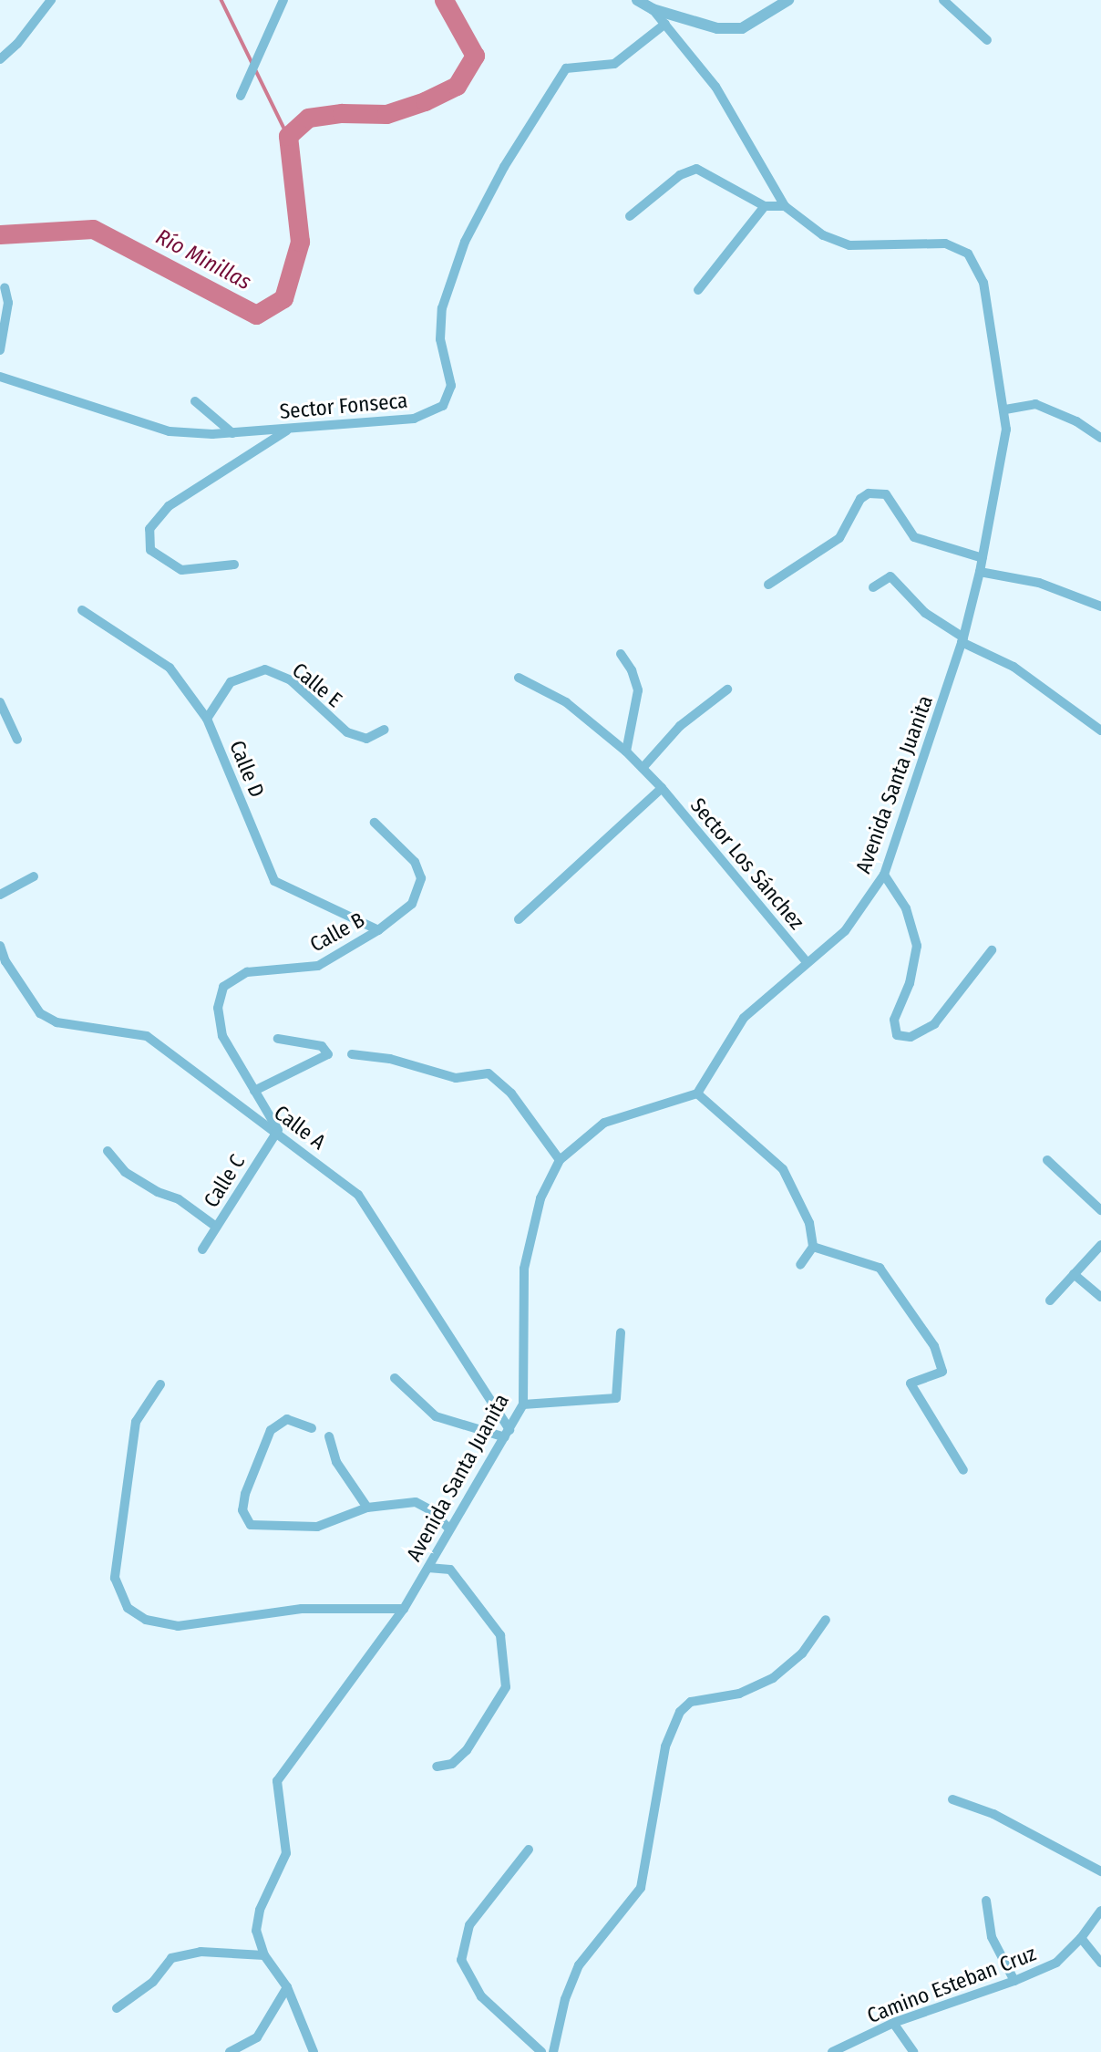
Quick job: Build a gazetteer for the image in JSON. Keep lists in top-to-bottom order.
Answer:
{
  "streets": {
    "street": [
      "Sector Fonseca",
      "Calle E",
      "Calle D",
      "Avenida Santa Juanita",
      "Sector Los Sánchez",
      "Calle B",
      "Calle A",
      "Calle C",
      "Camino Esteban Cruz"
    ]
  },
  "crossings": [
    ["Sector Fonseca", "Avenida Santa Juanita"],
    ["Calle E", "Calle D"],
    ["Calle D", "Calle B"],
    ["Avenida Santa Juanita", "Sector Los Sánchez"],
    ["Avenida Santa Juanita", "Calle A"],
    ["Calle B", "Calle A"],
    ["Calle B", "Calle C"],
    ["Calle A", "Calle C"]
  ],
  "water": ["Río Minillas"]
}
